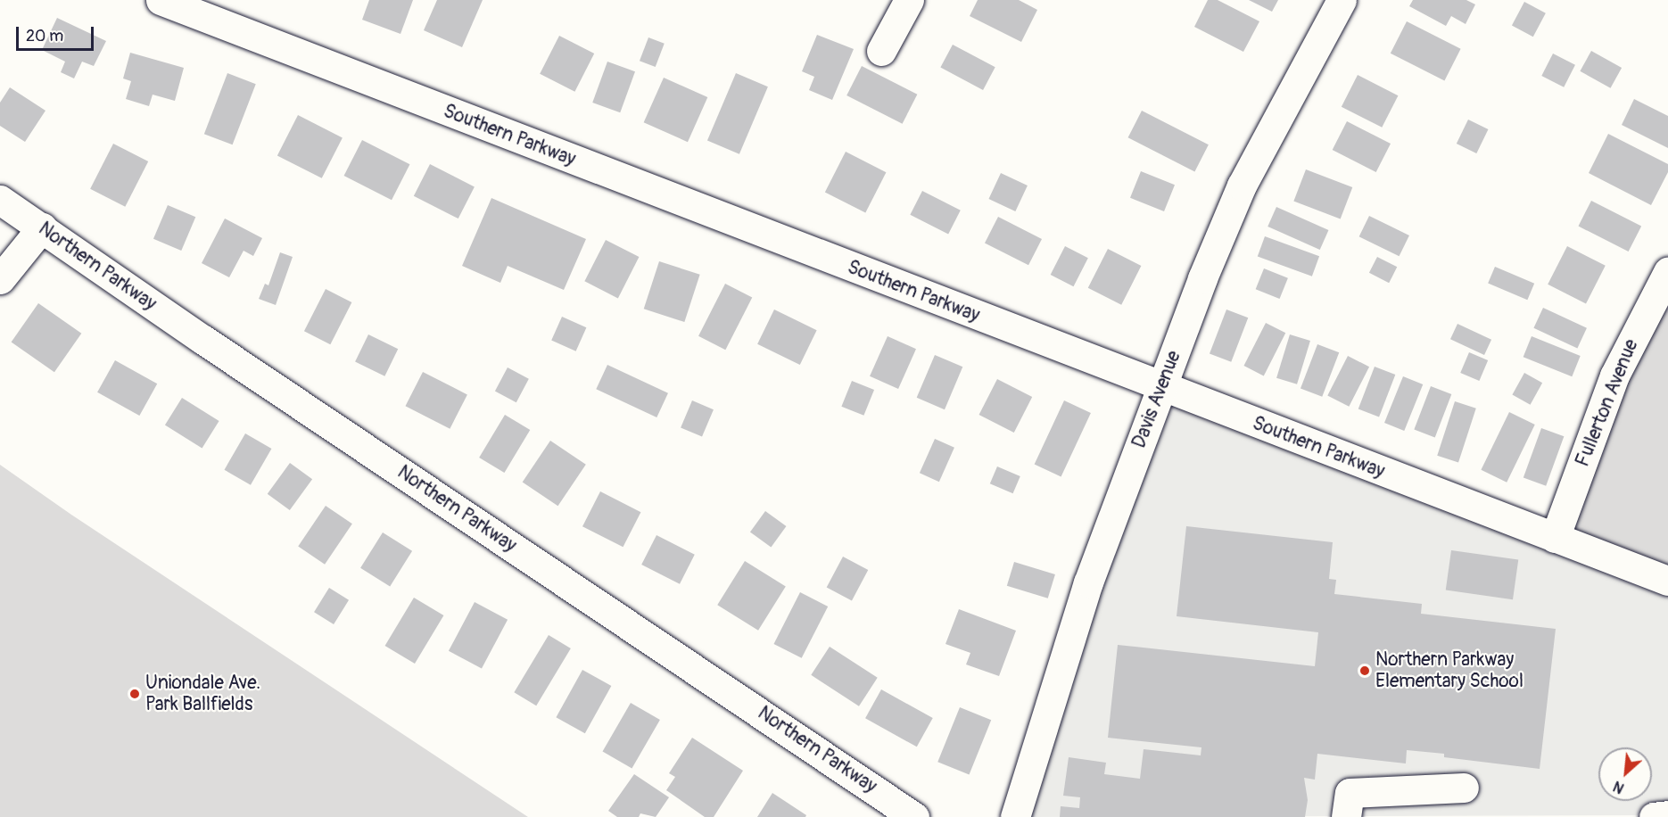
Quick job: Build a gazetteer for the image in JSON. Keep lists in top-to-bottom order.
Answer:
{
  "streets": {
    "street": [
      "Southern Parkway",
      "Northern Parkway",
      "Davis Avenue",
      "Fullerton Avenue"
    ]
  },
  "crossings": [
    ["Southern Parkway", "Davis Avenue"],
    ["Southern Parkway", "Fullerton Avenue"]
  ],
  "places": ["Northern Parkway Elementary School", "Uniondale Ave. Park Ballfields"],
  "scale_bar": "20 m",
  "north": "bottom left"
}
